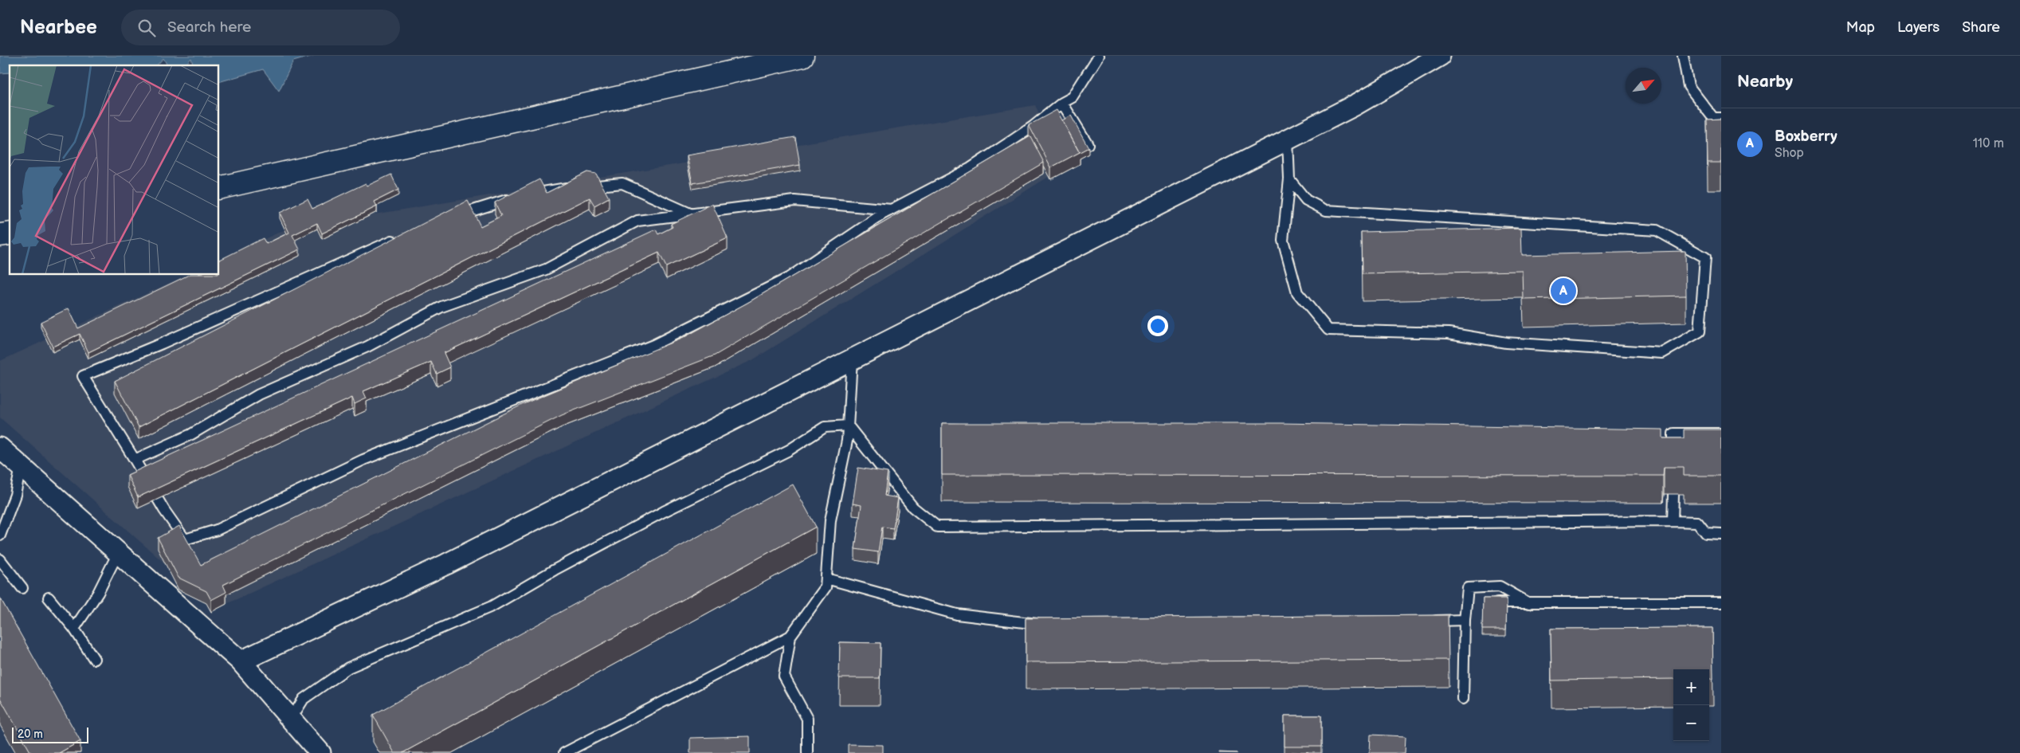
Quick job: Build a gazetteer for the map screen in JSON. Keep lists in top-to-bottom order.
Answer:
{
  "scale_bar": "20 m",
  "north": "top right",
  "page": {
    "header": "Nearbee",
    "search": "Search here",
    "nav": ["Map", "Layers", "Share"],
    "heading": "Nearby",
    "list": [
      {
        "mark": "A",
        "name": "Boxberry",
        "note": "Shop",
        "value": "110 m"
      }
    ],
    "pins": "A",
    "map_buttons": ["+", "−"],
    "scale": "20 m"
  }
}
